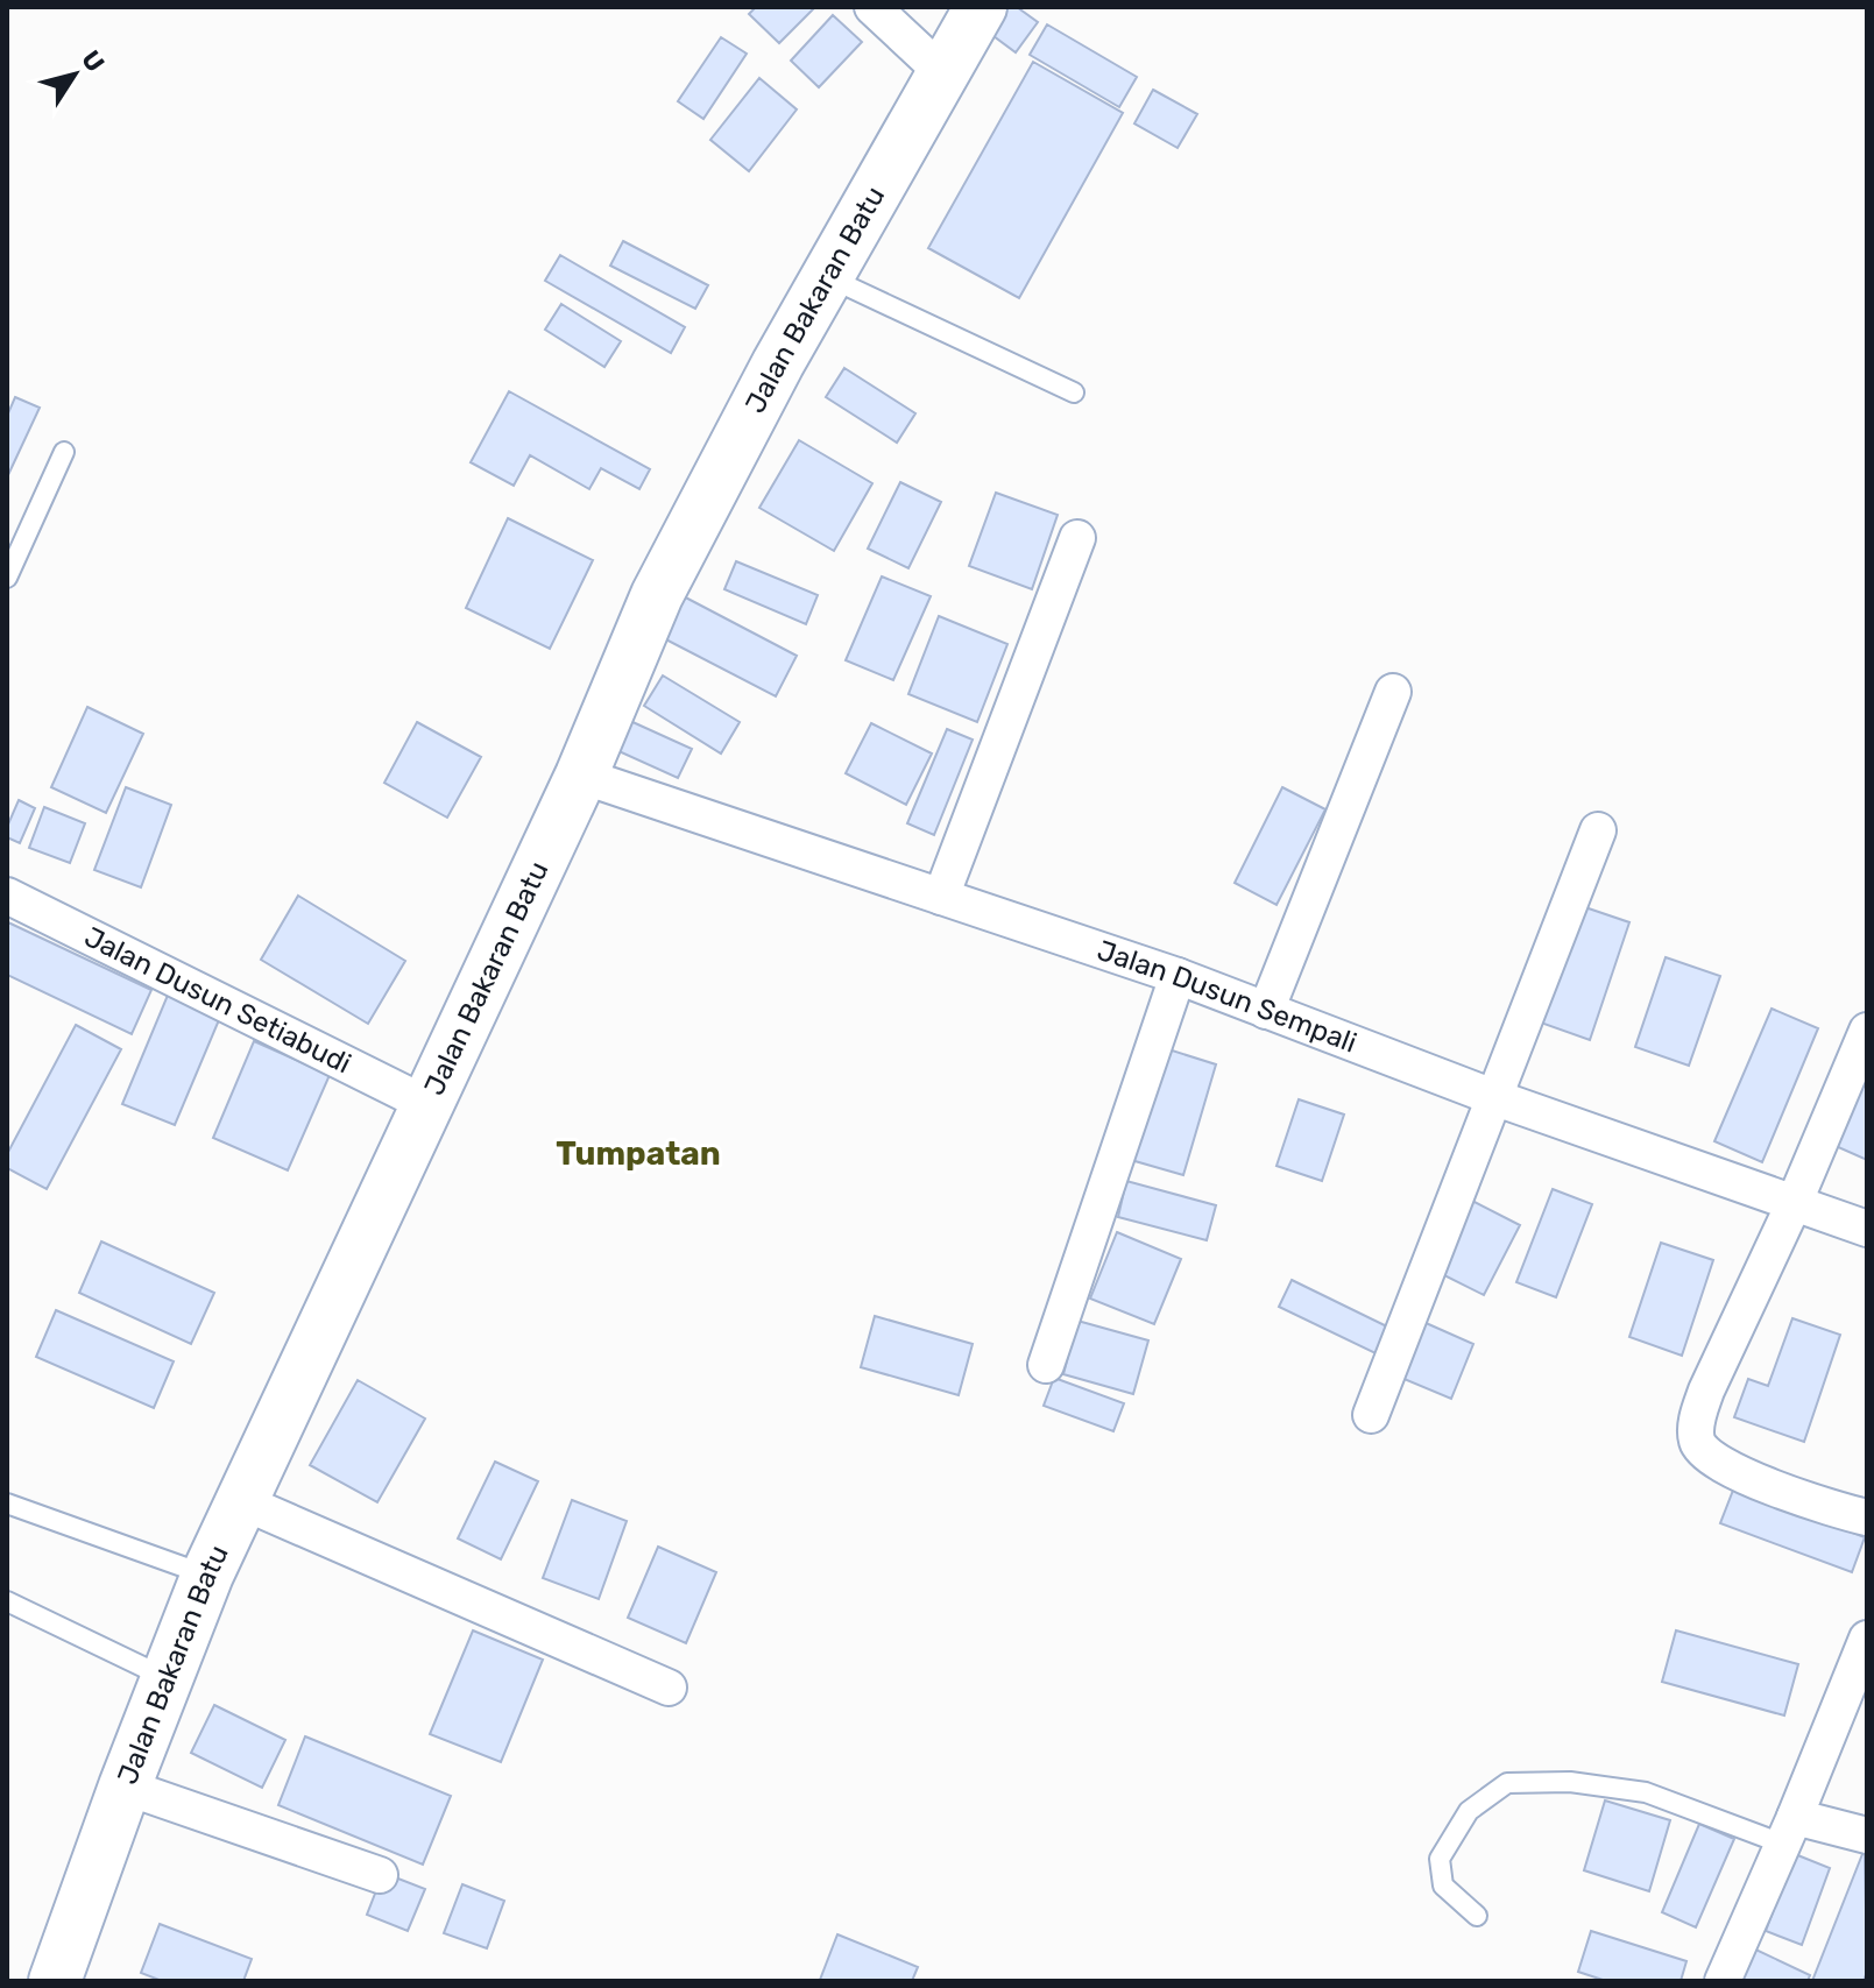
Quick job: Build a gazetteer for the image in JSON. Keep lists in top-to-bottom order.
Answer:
{
  "streets": {
    "highway": ["Jalan Bakaran Batu"],
    "street": ["Jalan Dusun Sempali", "Jalan Dusun Setiabudi"]
  },
  "crossings": [
    ["Jalan Bakaran Batu", "Jalan Dusun Sempali"],
    ["Jalan Bakaran Batu", "Jalan Dusun Setiabudi"]
  ],
  "districts": ["Tumpatan"],
  "north": "top right"
}
